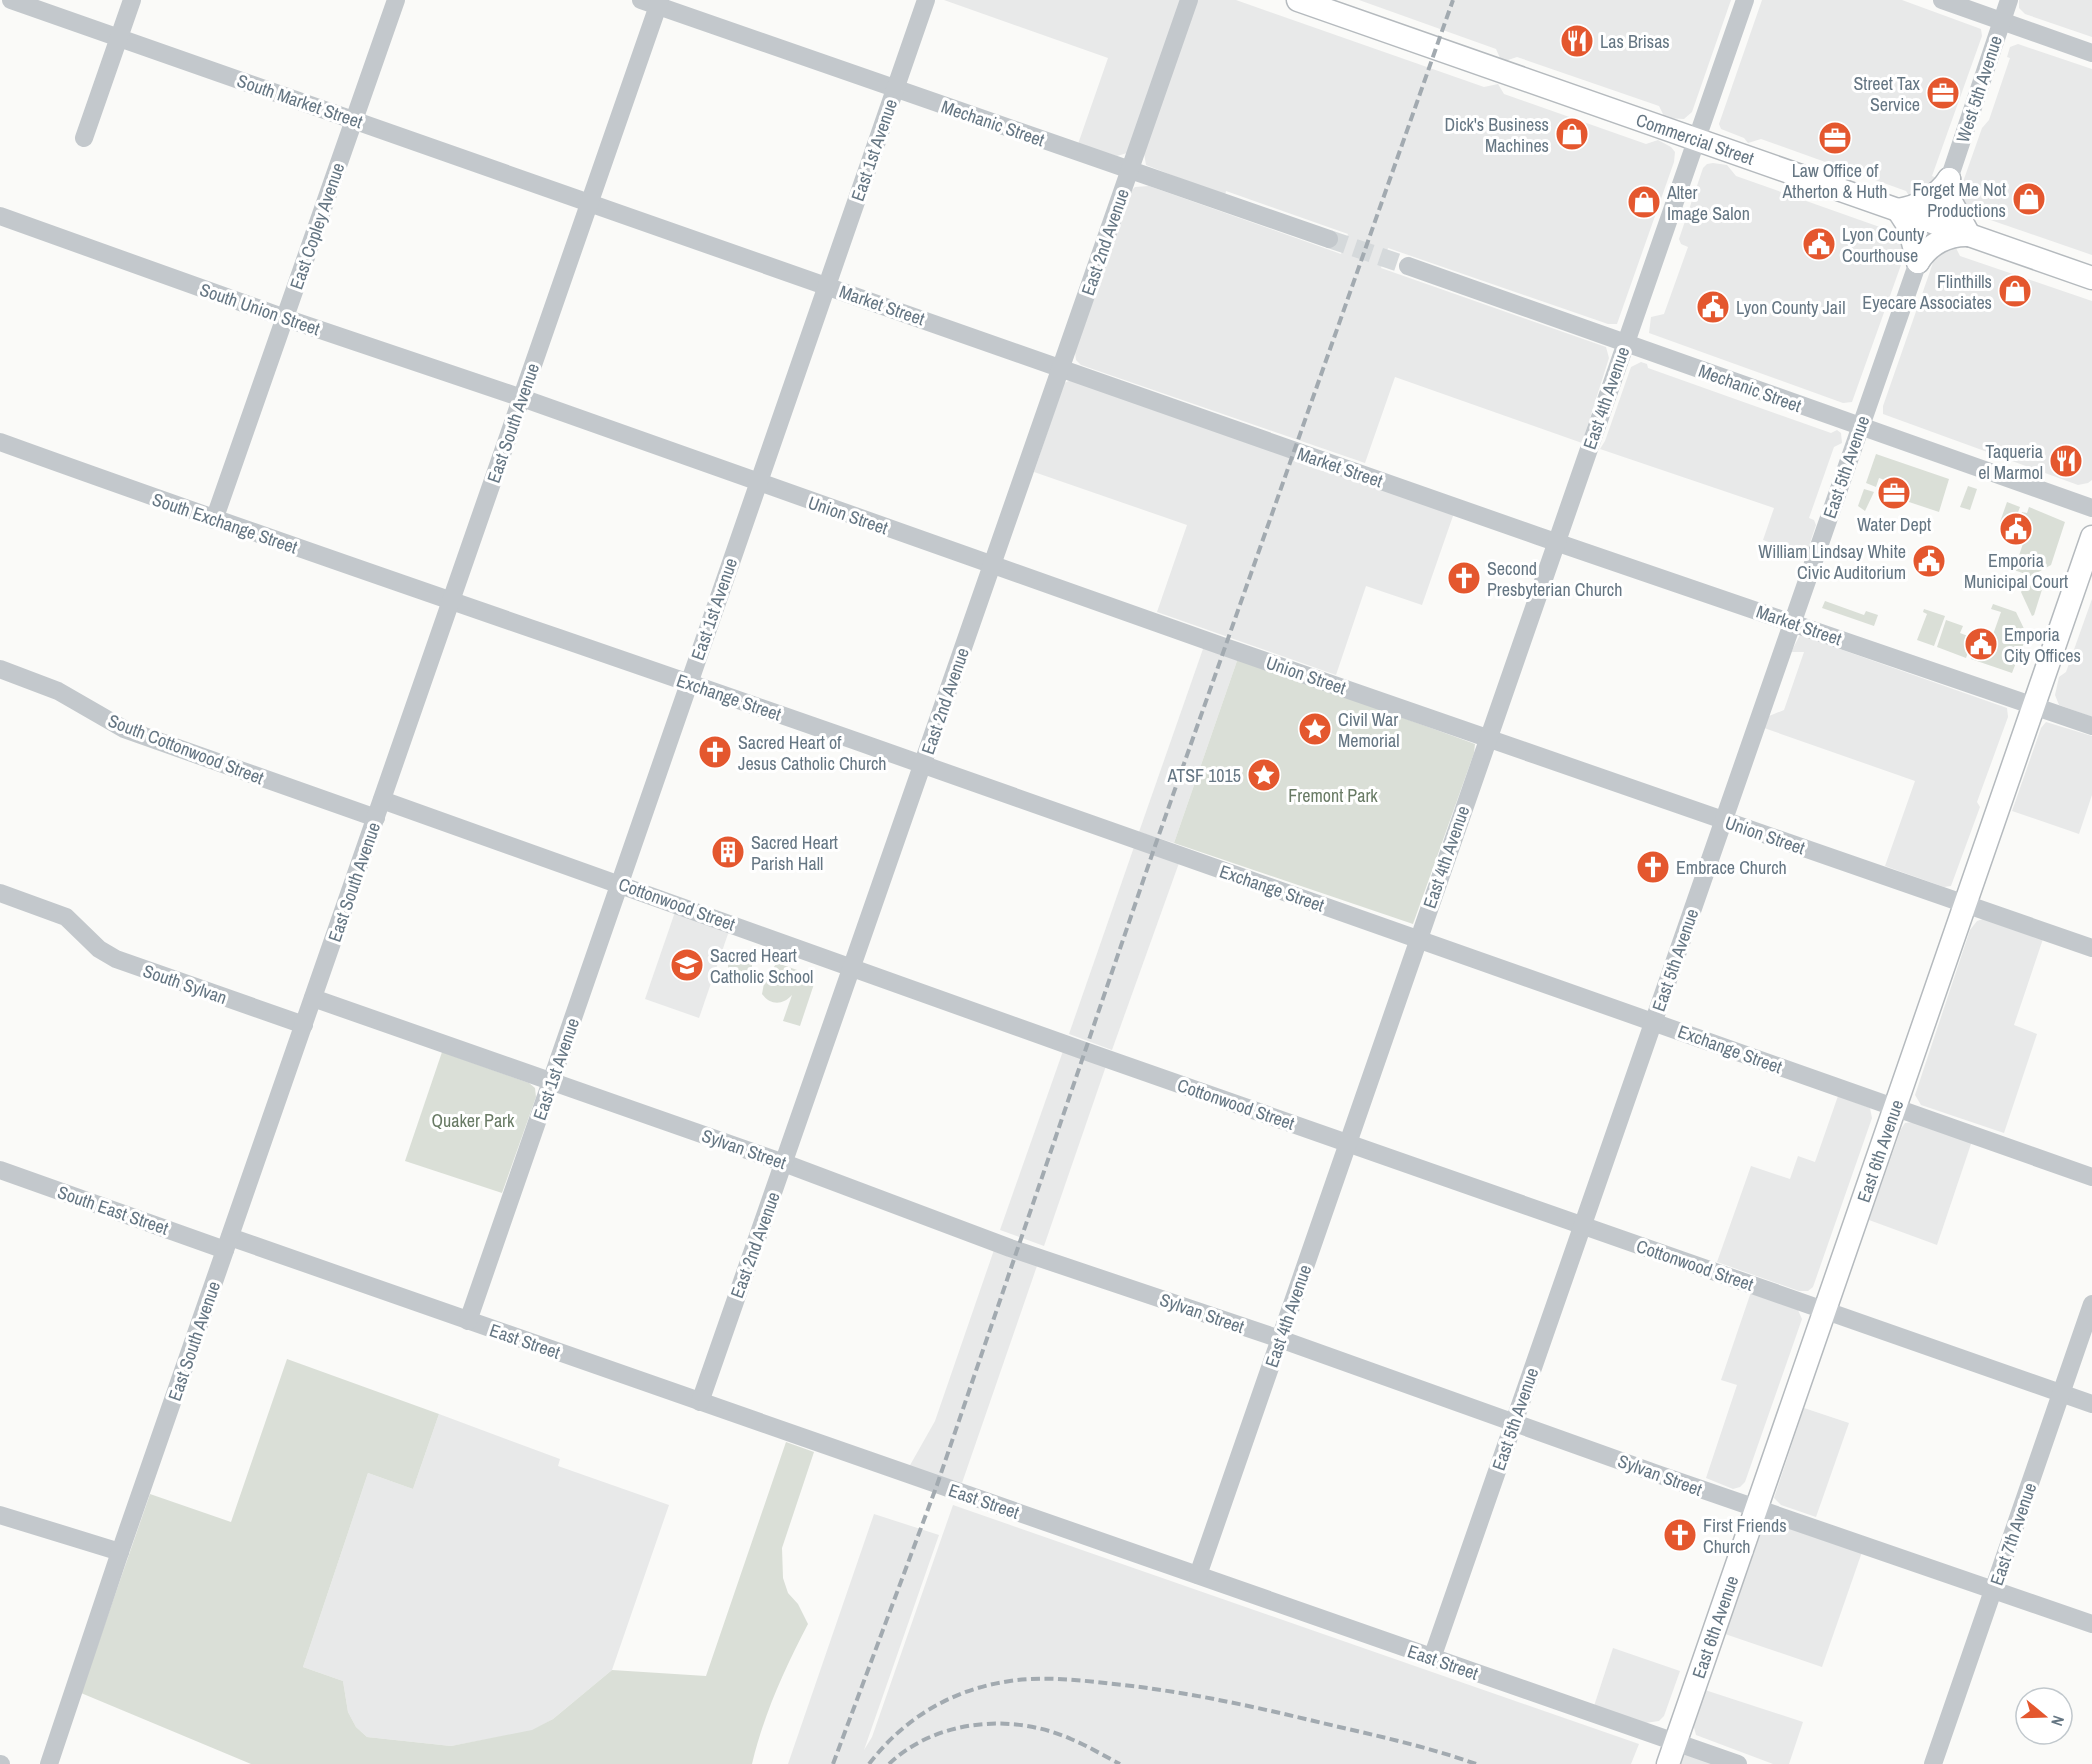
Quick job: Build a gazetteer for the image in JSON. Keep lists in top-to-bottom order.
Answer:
{
  "streets": {
    "main road": ["Commercial Street", "East 6th Avenue"],
    "street": [
      "West 5th Avenue",
      "South Market Street",
      "Mechanic Street",
      "East 1st Avenue",
      "East Copley Avenue",
      "East 2nd Avenue",
      "Market Street",
      "South Union Street",
      "East 4th Avenue",
      "East South Avenue",
      "East 5th Avenue",
      "Union Street",
      "South Exchange Street",
      "Exchange Street",
      "South Cottonwood Street",
      "Cottonwood Street",
      "South Sylvan",
      "Sylvan Street",
      "South East Street",
      "East Street",
      "East 7th Avenue"
    ]
  },
  "crossings": [
    ["South Market Street", "East Copley Avenue"],
    ["South Market Street", "Market Street"],
    ["South Market Street", "East South Avenue"],
    ["Mechanic Street", "East 1st Avenue"],
    ["Mechanic Street", "East 2nd Avenue"],
    ["Mechanic Street", "East 4th Avenue"],
    ["Mechanic Street", "East South Avenue"],
    ["Mechanic Street", "East 5th Avenue"],
    ["Commercial Street", "East 4th Avenue"],
    ["East 1st Avenue", "Market Street"],
    ["East 1st Avenue", "Union Street"],
    ["East 1st Avenue", "Exchange Street"],
    ["East 1st Avenue", "Cottonwood Street"],
    ["East 1st Avenue", "Sylvan Street"],
    ["East 1st Avenue", "East Street"],
    ["East Copley Avenue", "South Union Street"],
    ["East Copley Avenue", "South Exchange Street"],
    ["East 2nd Avenue", "Market Street"],
    ["East 2nd Avenue", "Union Street"],
    ["East 2nd Avenue", "Exchange Street"],
    ["East 2nd Avenue", "Cottonwood Street"],
    ["East 2nd Avenue", "Sylvan Street"],
    ["East 2nd Avenue", "East Street"],
    ["Market Street", "East 4th Avenue"],
    ["Market Street", "East South Avenue"],
    ["Market Street", "East 5th Avenue"],
    ["Market Street", "East 6th Avenue"],
    ["South Union Street", "East South Avenue"],
    ["South Union Street", "Union Street"],
    ["East 4th Avenue", "Union Street"],
    ["East 4th Avenue", "Exchange Street"],
    ["East 4th Avenue", "Cottonwood Street"],
    ["East 4th Avenue", "Sylvan Street"],
    ["East 4th Avenue", "East Street"],
    ["East South Avenue", "Union Street"],
    ["East South Avenue", "South Exchange Street"],
    ["East South Avenue", "Exchange Street"],
    ["East South Avenue", "South Cottonwood Street"],
    ["East South Avenue", "Cottonwood Street"],
    ["East South Avenue", "South Sylvan"],
    ["East South Avenue", "Sylvan Street"],
    ["East South Avenue", "South East Street"],
    ["East South Avenue", "East Street"],
    ["East 5th Avenue", "Union Street"],
    ["East 5th Avenue", "Exchange Street"],
    ["East 5th Avenue", "Cottonwood Street"],
    ["East 5th Avenue", "Sylvan Street"],
    ["East 5th Avenue", "East Street"],
    ["Union Street", "East 6th Avenue"],
    ["South Exchange Street", "Exchange Street"],
    ["Exchange Street", "East 6th Avenue"],
    ["Cottonwood Street", "East 6th Avenue"],
    ["Cottonwood Street", "East 7th Avenue"],
    ["Sylvan Street", "East 6th Avenue"],
    ["Sylvan Street", "East 7th Avenue"],
    ["East 6th Avenue", "East Street"],
    ["South East Street", "East Street"]
  ],
  "parks": ["Fremont Park", "Quaker Park"],
  "places": {
    "restaurant": ["Las Brisas", "Taqueria el Marmol"],
    "office": ["Street Tax Service", "Law Office of Atherton & Huth", "Water Dept"],
    "shop": [
      "Dick's Business Machines",
      "Forget Me Not Productions",
      "Alter Image Salon",
      "Flinthills Eyecare Associates"
    ],
    "public building": [
      "Lyon County Courthouse",
      "Lyon County Jail",
      "Emporia Municipal Court",
      "William Lindsay White Civic Auditorium",
      "Emporia City Offices"
    ],
    "church": [
      "Second Presbyterian Church",
      "Sacred Heart of Jesus Catholic Church",
      "Embrace Church",
      "First Friends Church"
    ],
    "place": ["Civil War Memorial", "ATSF 1015"],
    "building": ["Sacred Heart Parish Hall"],
    "school or university": ["Sacred Heart Catholic School"]
  },
  "north": "right"
}
